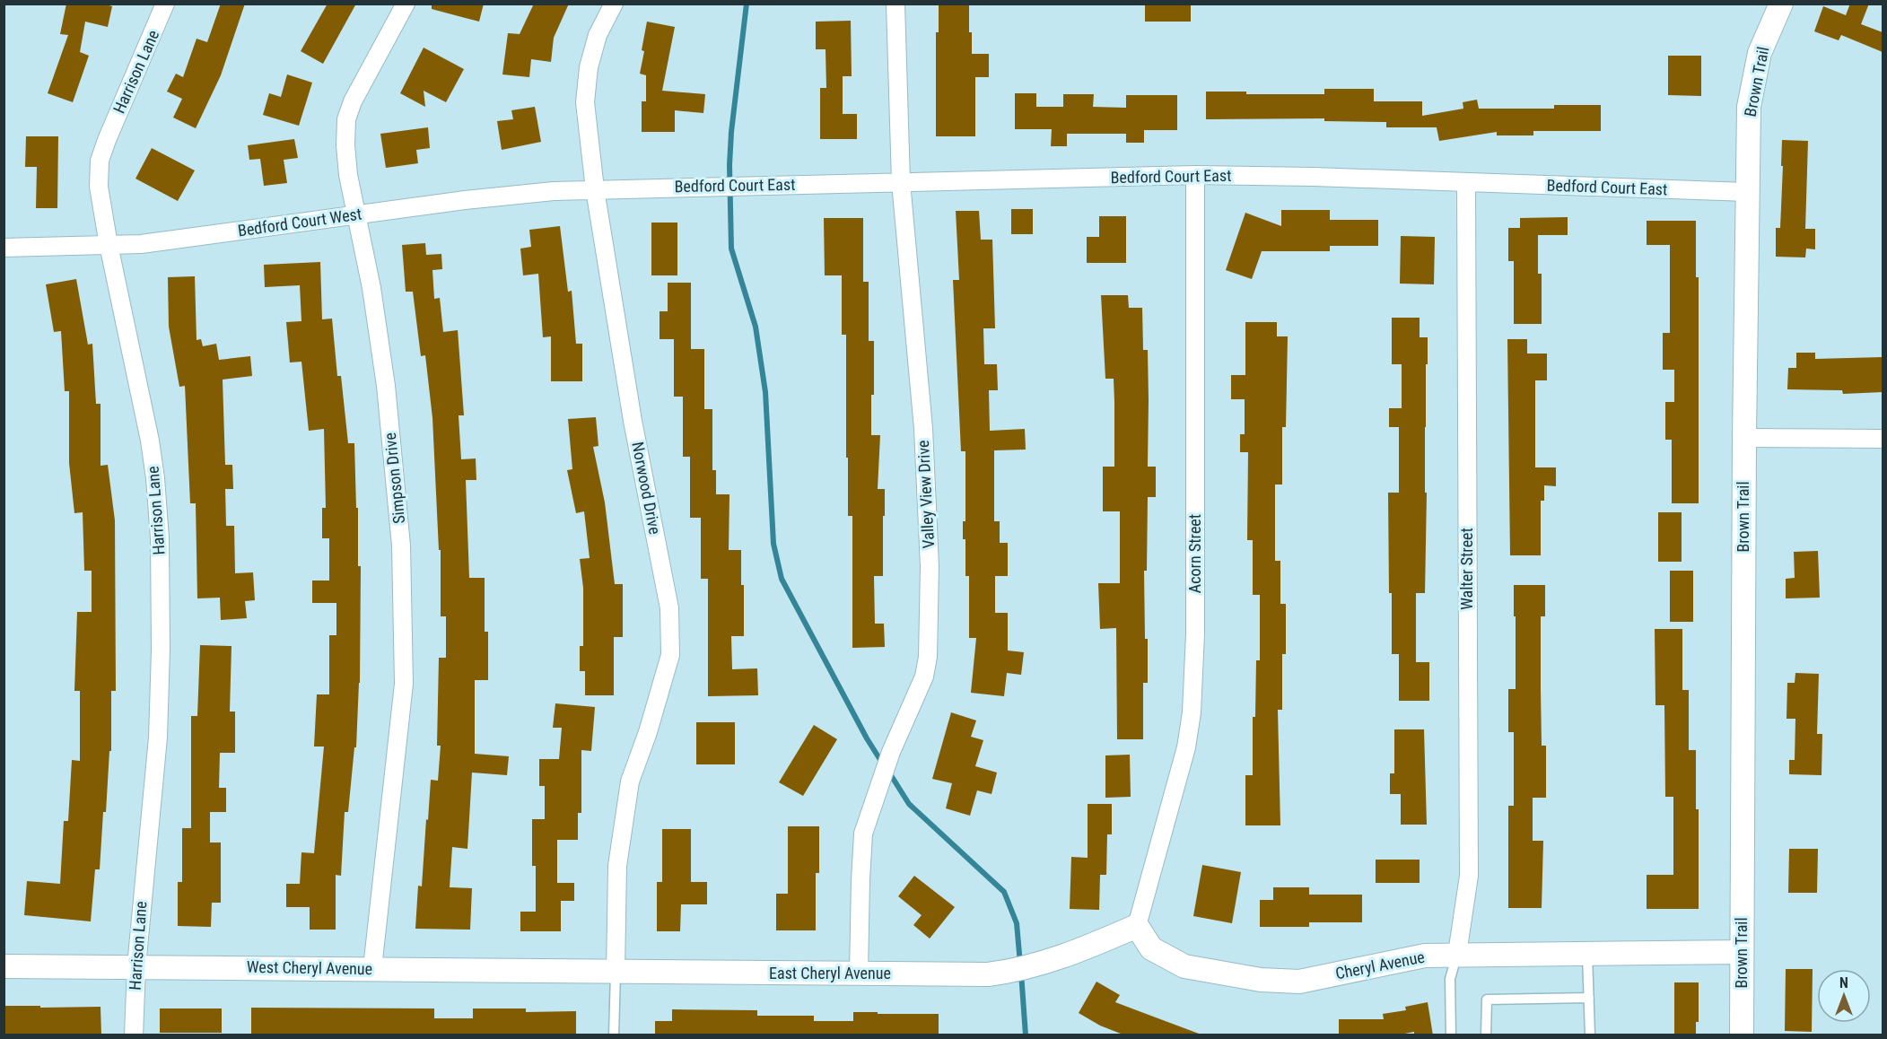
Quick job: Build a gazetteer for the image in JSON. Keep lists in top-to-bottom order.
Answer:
{
  "streets": {
    "street": [
      "Harrison Lane",
      "Brown Trail",
      "Bedford Court East",
      "Bedford Court West",
      "Simpson Drive",
      "Norwood Drive",
      "Valley View Drive",
      "Acorn Street",
      "Walter Street",
      "Cheryl Avenue",
      "West Cheryl Avenue",
      "East Cheryl Avenue"
    ]
  },
  "crossings": [
    ["Harrison Lane", "Bedford Court West"],
    ["Harrison Lane", "West Cheryl Avenue"],
    ["Brown Trail", "Bedford Court East"],
    ["Brown Trail", "Cheryl Avenue"],
    ["Bedford Court East", "Bedford Court West"],
    ["Bedford Court East", "Norwood Drive"],
    ["Bedford Court East", "Valley View Drive"],
    ["Bedford Court East", "Acorn Street"],
    ["Bedford Court East", "Walter Street"],
    ["Bedford Court West", "Simpson Drive"],
    ["Bedford Court West", "Norwood Drive"],
    ["Simpson Drive", "West Cheryl Avenue"],
    ["Norwood Drive", "West Cheryl Avenue"],
    ["Norwood Drive", "East Cheryl Avenue"],
    ["Valley View Drive", "East Cheryl Avenue"],
    ["Acorn Street", "Cheryl Avenue"],
    ["Acorn Street", "East Cheryl Avenue"],
    ["Walter Street", "Cheryl Avenue"],
    ["Cheryl Avenue", "East Cheryl Avenue"],
    ["West Cheryl Avenue", "East Cheryl Avenue"]
  ],
  "north": "top"
}
